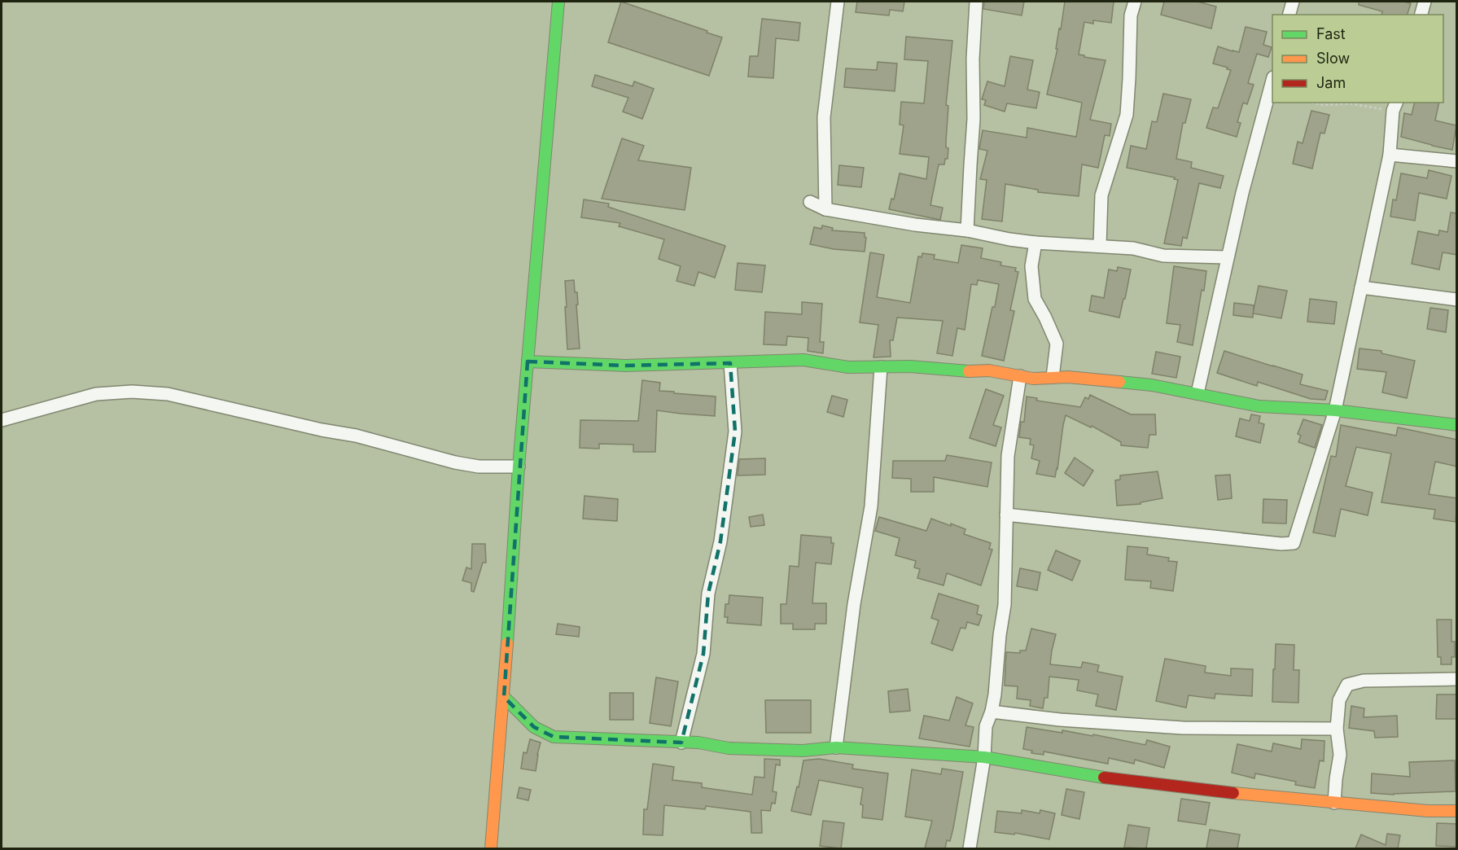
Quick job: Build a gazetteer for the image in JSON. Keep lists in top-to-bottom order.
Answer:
{
  "legend": ["Fast", "Slow", "Jam"]
}
